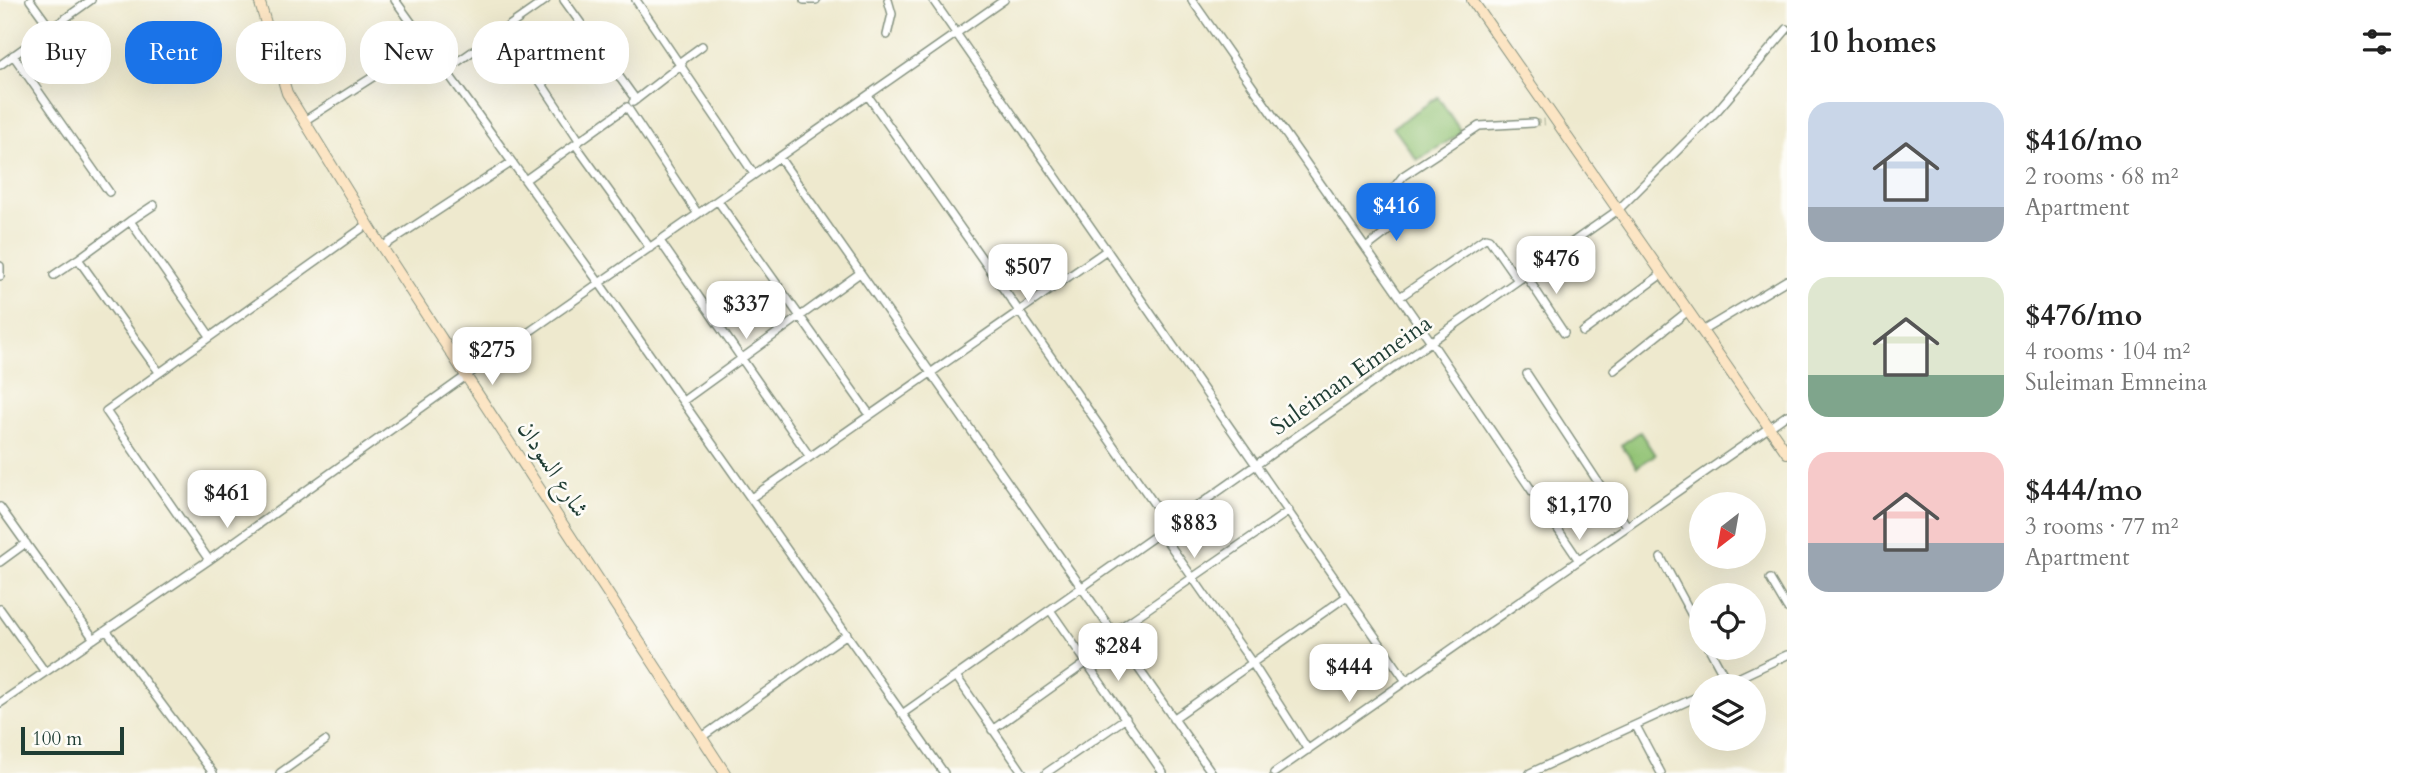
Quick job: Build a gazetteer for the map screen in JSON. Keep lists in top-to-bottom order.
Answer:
{
  "streets": {
    "main road": ["شارع السودان"],
    "street": ["Suleiman Emneina"]
  },
  "scale_bar": "100 m",
  "north": "bottom left",
  "page": {
    "heading": "10 homes",
    "chip": [
      "Buy",
      "Rent",
      "Filters",
      "New",
      "Apartment"
    ],
    "list": [
      {
        "name": "$416/mo",
        "note": "2 rooms · 68 m² · Apartment"
      },
      {
        "name": "$476/mo",
        "note": "4 rooms · 104 m² · Suleiman Emneina"
      },
      {
        "name": "$444/mo",
        "note": "3 rooms · 77 m² · Apartment"
      }
    ],
    "price": [
      "$416",
      "$476",
      "$507",
      "$337",
      "$275",
      "$461",
      "$1,170",
      "$883",
      "$284",
      "$444"
    ],
    "scale": "100 m"
  }
}
